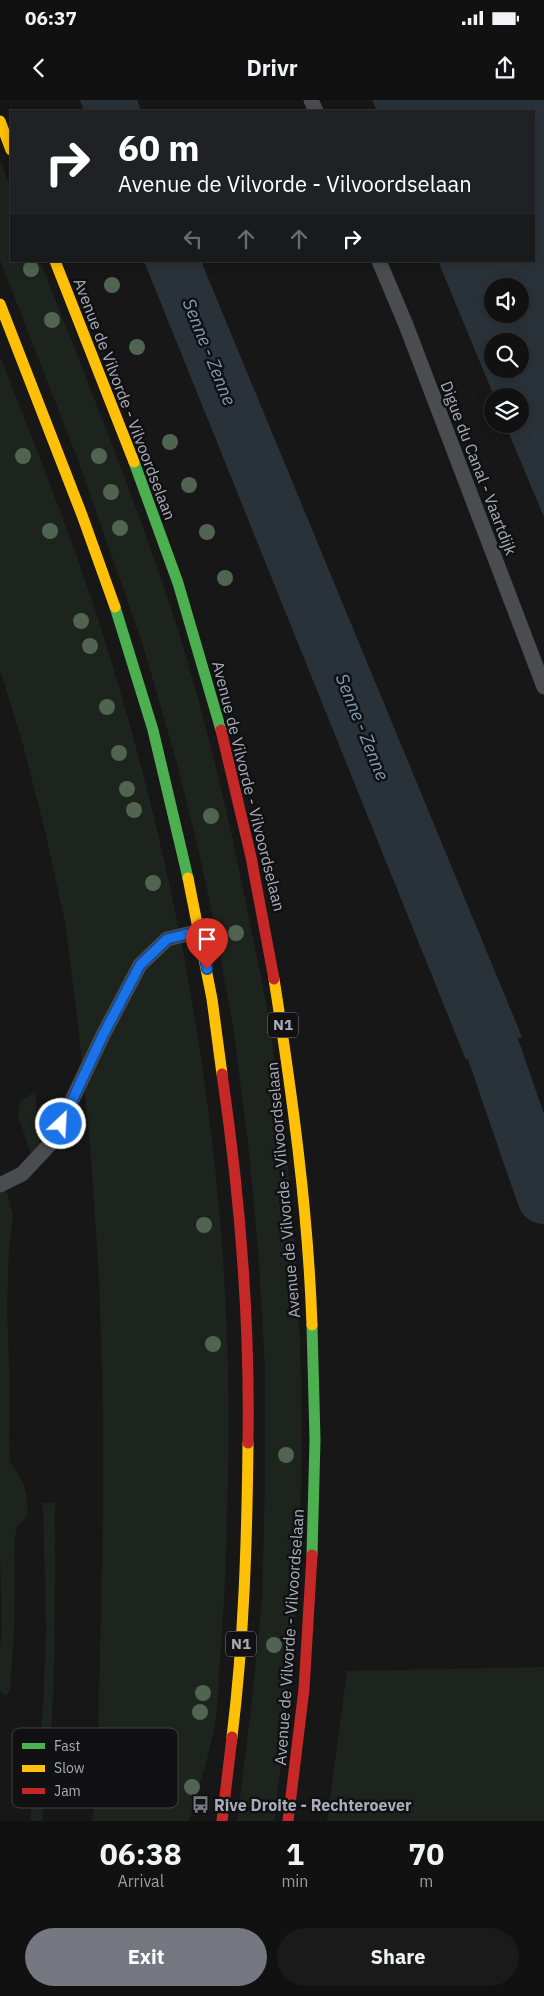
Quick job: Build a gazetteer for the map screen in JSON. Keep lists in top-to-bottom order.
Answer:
{
  "streets": {
    "main road": ["Avenue de Vilvorde - Vilvoordselaan", "N1"],
    "lane": ["Digue du Canal - Vaartdijk"]
  },
  "water": ["Senne - Zenne"],
  "places": {
    "bus stop": ["Rive Droite - Rechteroever"]
  },
  "legend": ["Fast", "Slow", "Jam"],
  "page": {
    "status": "06:37",
    "header": "Drivr",
    "turn": ["60 m", "Avenue de Vilvorde - Vilvoordselaan"],
    "eta": [
      "06:38",
      "Arrival",
      "1",
      "min",
      "70",
      "m"
    ],
    "buttons": ["Exit", "Share"]
  }
}
